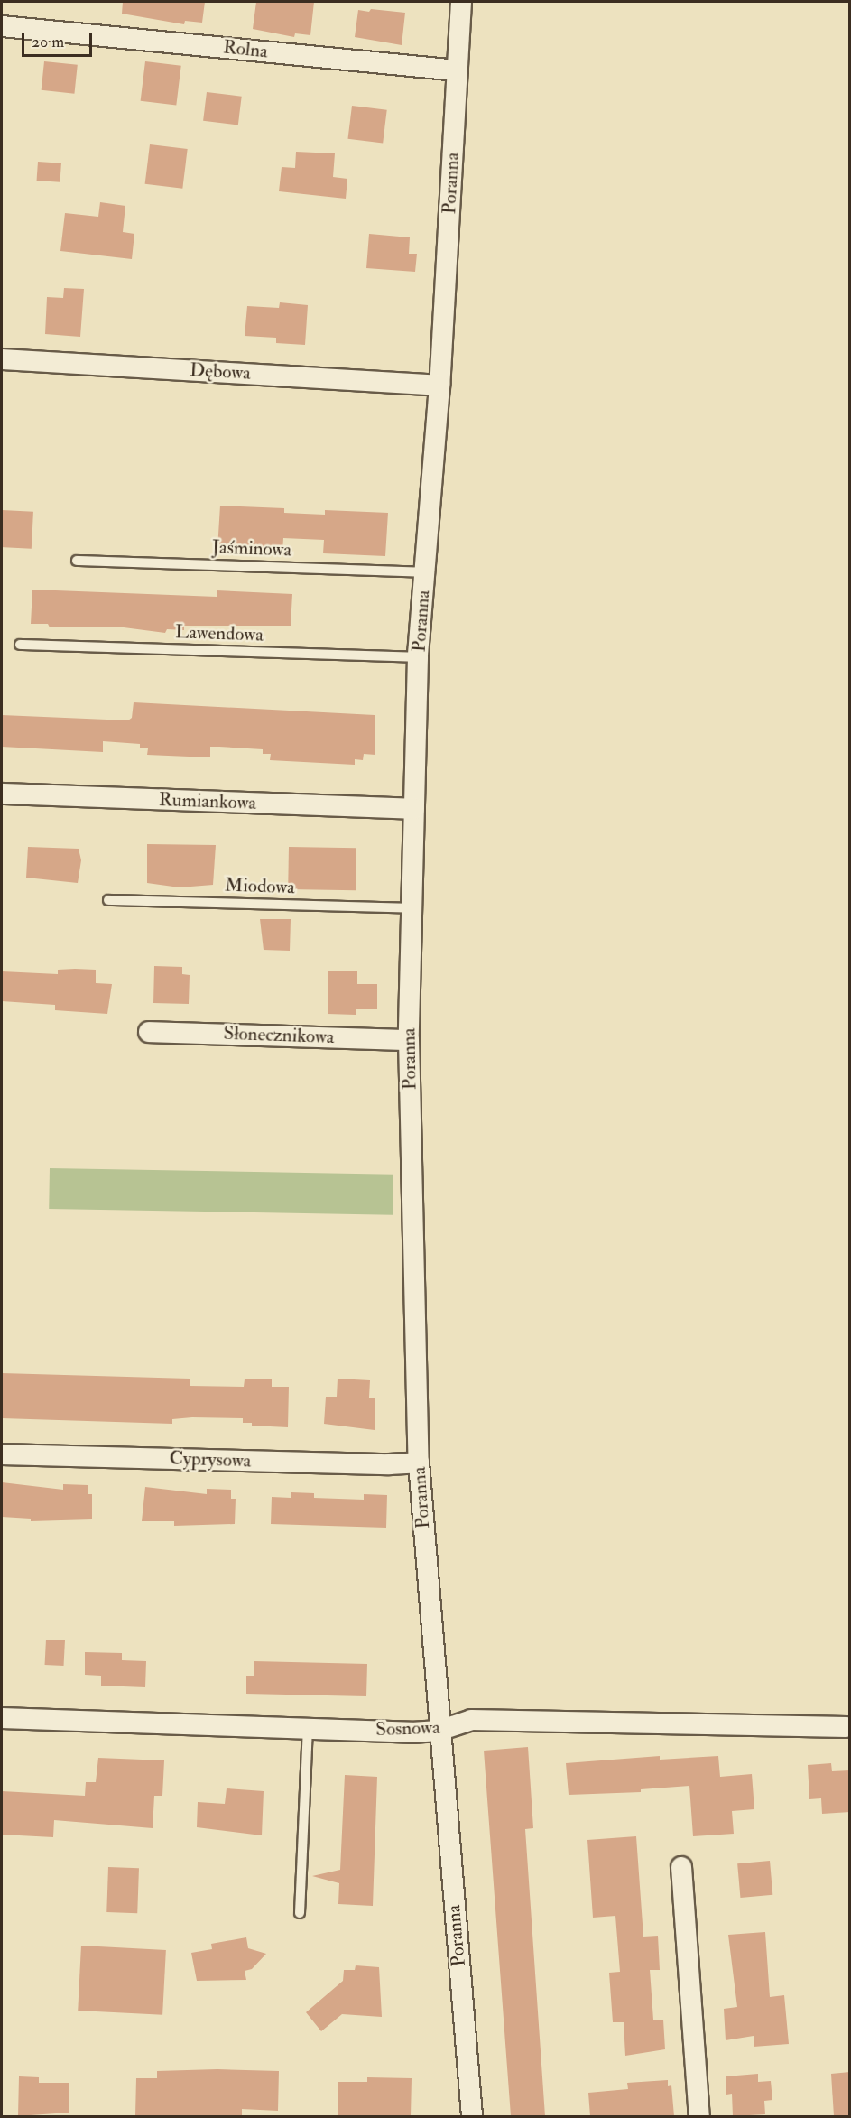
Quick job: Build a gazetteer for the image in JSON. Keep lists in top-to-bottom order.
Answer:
{
  "streets": {
    "street": [
      "Rolna",
      "Poranna",
      "Dębowa",
      "Rumiankowa",
      "Słonecznikowa",
      "Cyprysowa",
      "Sosnowa"
    ],
    "lane": ["Jaśminowa", "Lawendowa", "Miodowa"]
  },
  "crossings": [
    ["Rolna", "Poranna"],
    ["Poranna", "Dębowa"],
    ["Poranna", "Jaśminowa"],
    ["Poranna", "Lawendowa"],
    ["Poranna", "Rumiankowa"],
    ["Poranna", "Miodowa"],
    ["Poranna", "Słonecznikowa"],
    ["Poranna", "Cyprysowa"],
    ["Poranna", "Sosnowa"]
  ],
  "scale_bar": "20 m"
}
